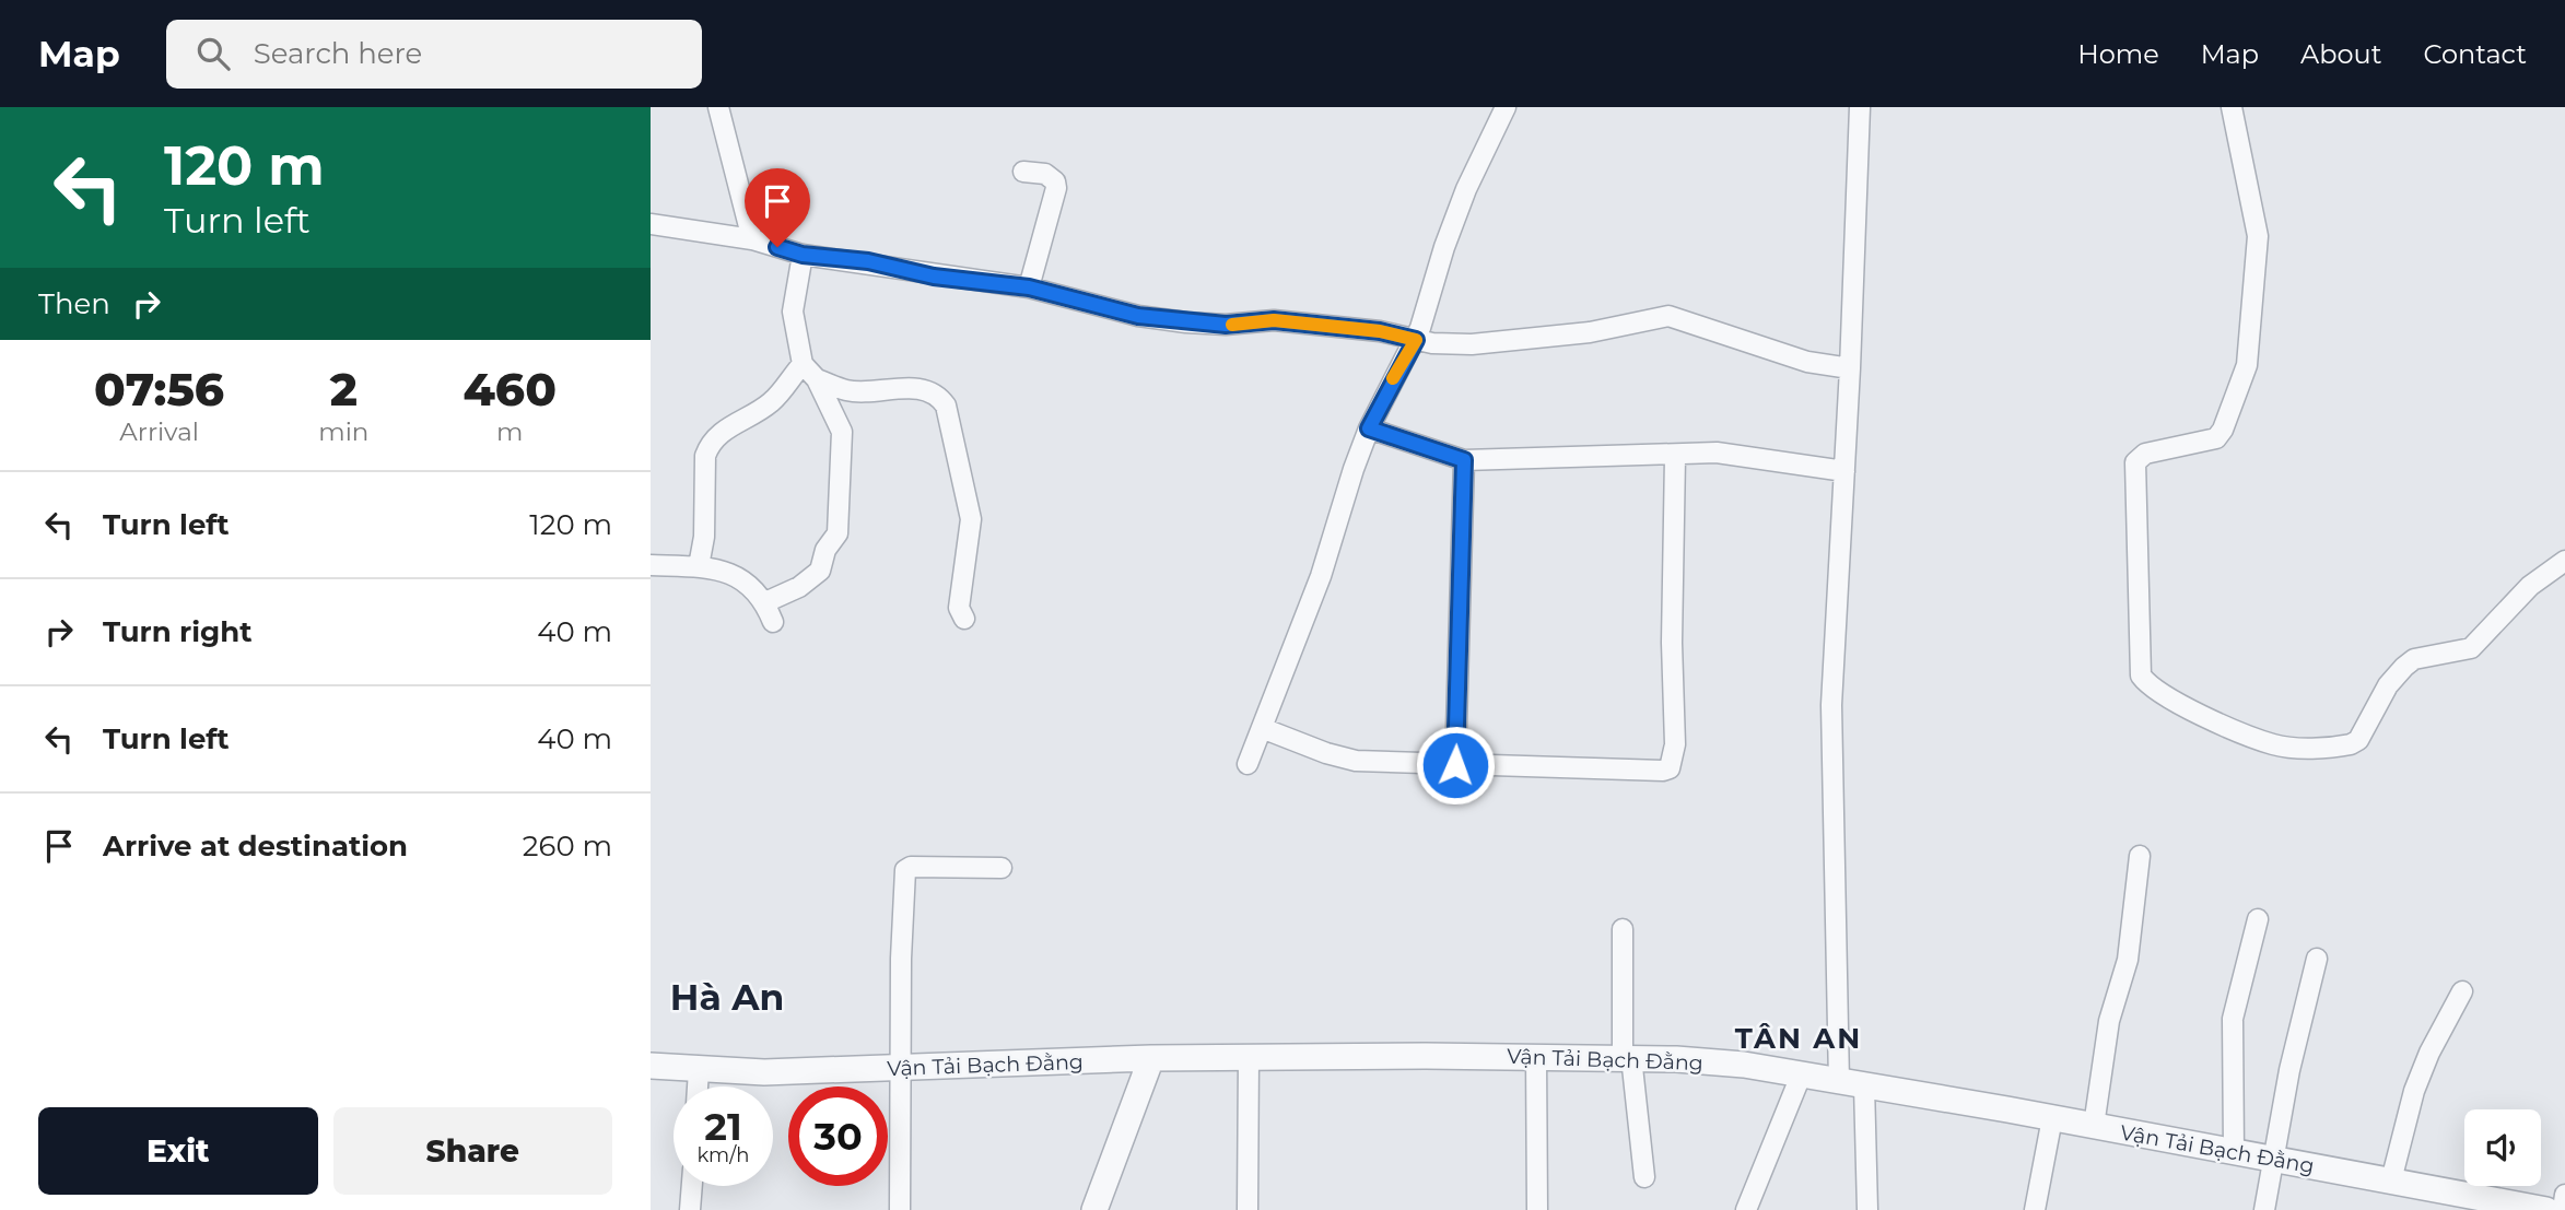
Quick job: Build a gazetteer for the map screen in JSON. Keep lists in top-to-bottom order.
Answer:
{
  "streets": {
    "street": ["Vận Tải Bạch Đằng"]
  },
  "districts": ["Hà An", "TÂN AN"],
  "page": {
    "header": "Map",
    "search": "Search here",
    "nav": [
      "Home",
      "Map",
      "About",
      "Contact"
    ],
    "turn": ["120 m", "Turn left"],
    "then": "Then",
    "eta": [
      "07:56",
      "Arrival",
      "2",
      "min",
      "460",
      "m"
    ],
    "list": [
      {
        "name": "Turn left",
        "value": "120 m"
      },
      {
        "name": "Turn right",
        "value": "40 m"
      },
      {
        "name": "Turn left",
        "value": "40 m"
      },
      {
        "name": "Arrive at destination",
        "value": "260 m"
      }
    ],
    "speed": "21 km/h",
    "limit": "30",
    "buttons": ["Exit", "Share"]
  }
}
